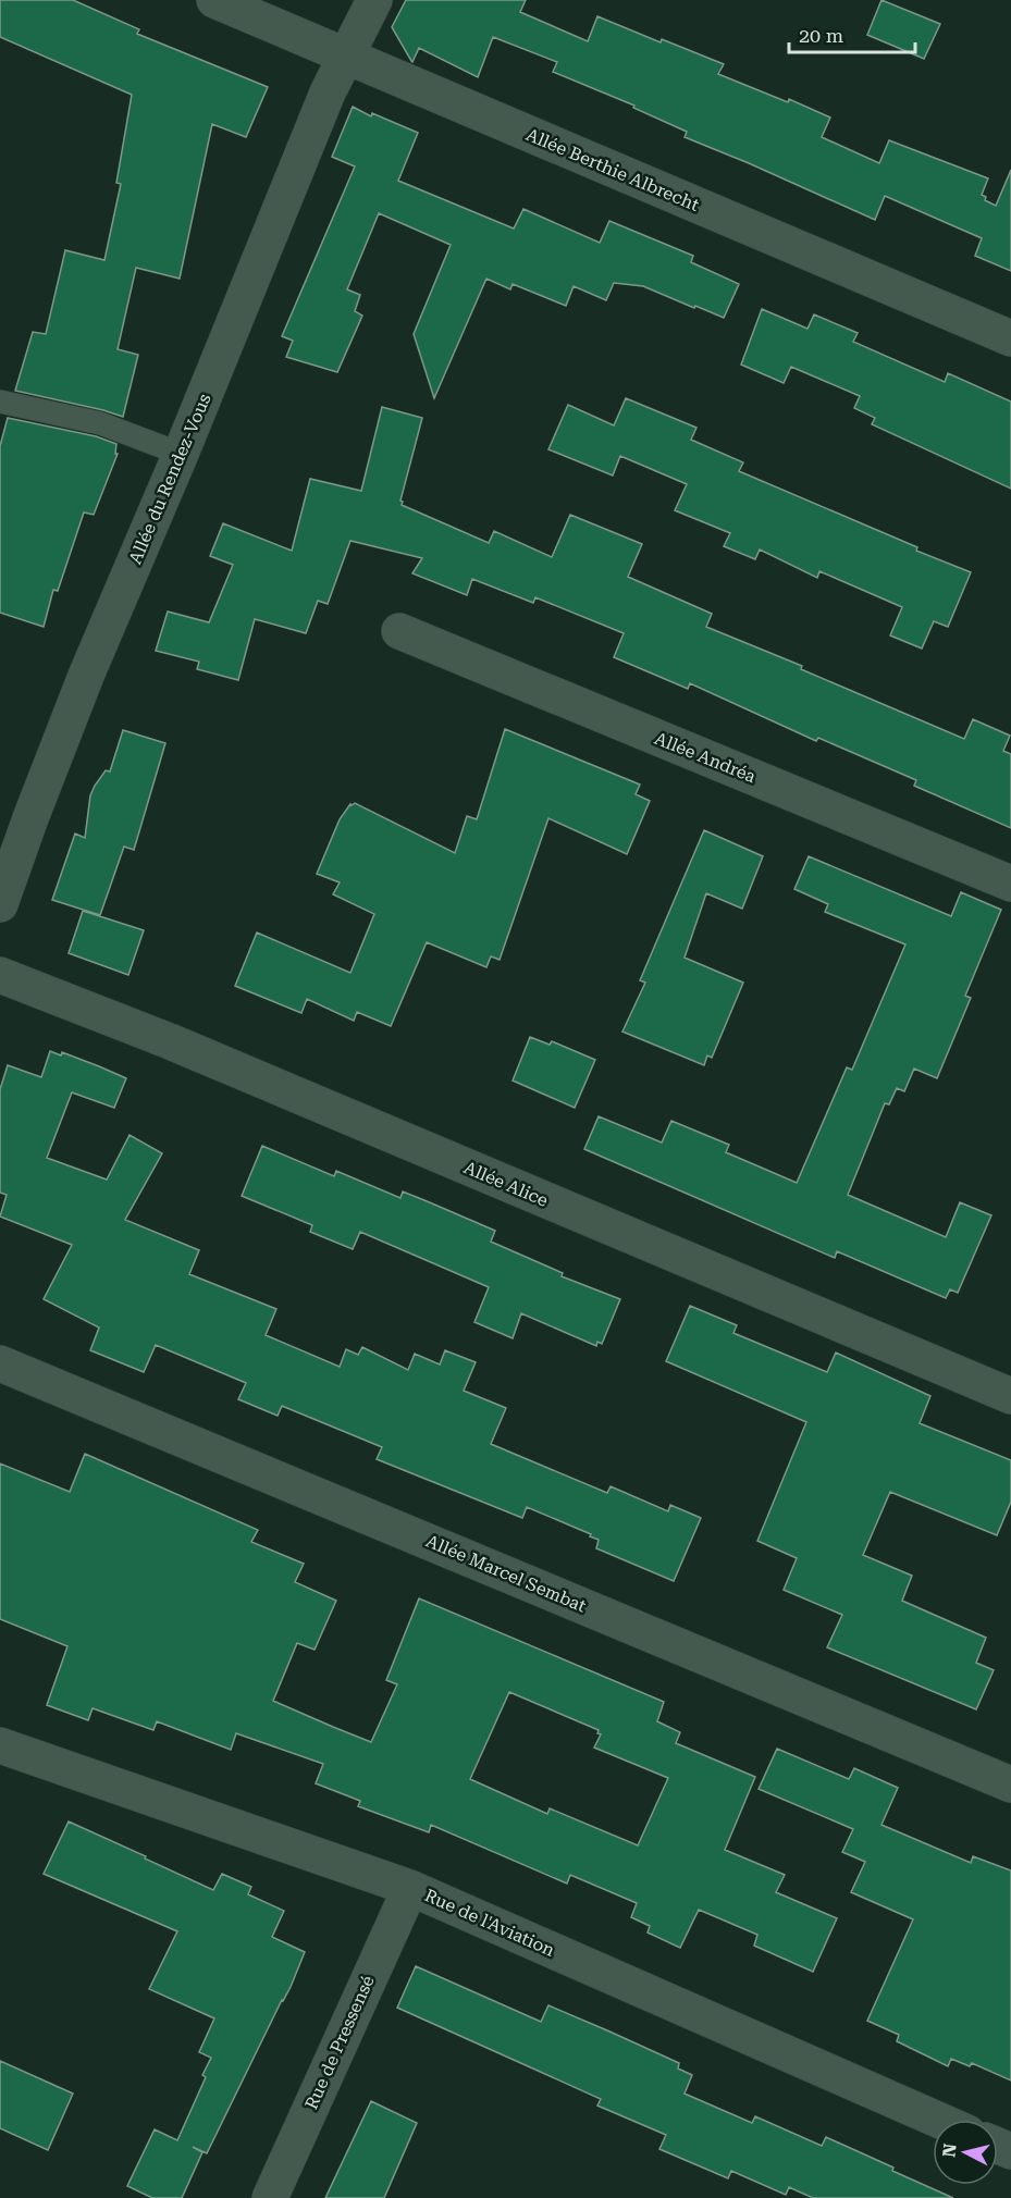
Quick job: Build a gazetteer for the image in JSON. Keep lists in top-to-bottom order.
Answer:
{
  "streets": {
    "street": [
      "Allée Berthie Albrecht",
      "Allée du Rendez-Vous",
      "Allée Andréa",
      "Allée Alice",
      "Allée Marcel Sembat",
      "Rue de l'Aviation",
      "Rue de Pressensé"
    ]
  },
  "crossings": [
    ["Allée Berthie Albrecht", "Allée du Rendez-Vous"],
    ["Rue de l'Aviation", "Rue de Pressensé"]
  ],
  "scale_bar": "20 m",
  "north": "left"
}
